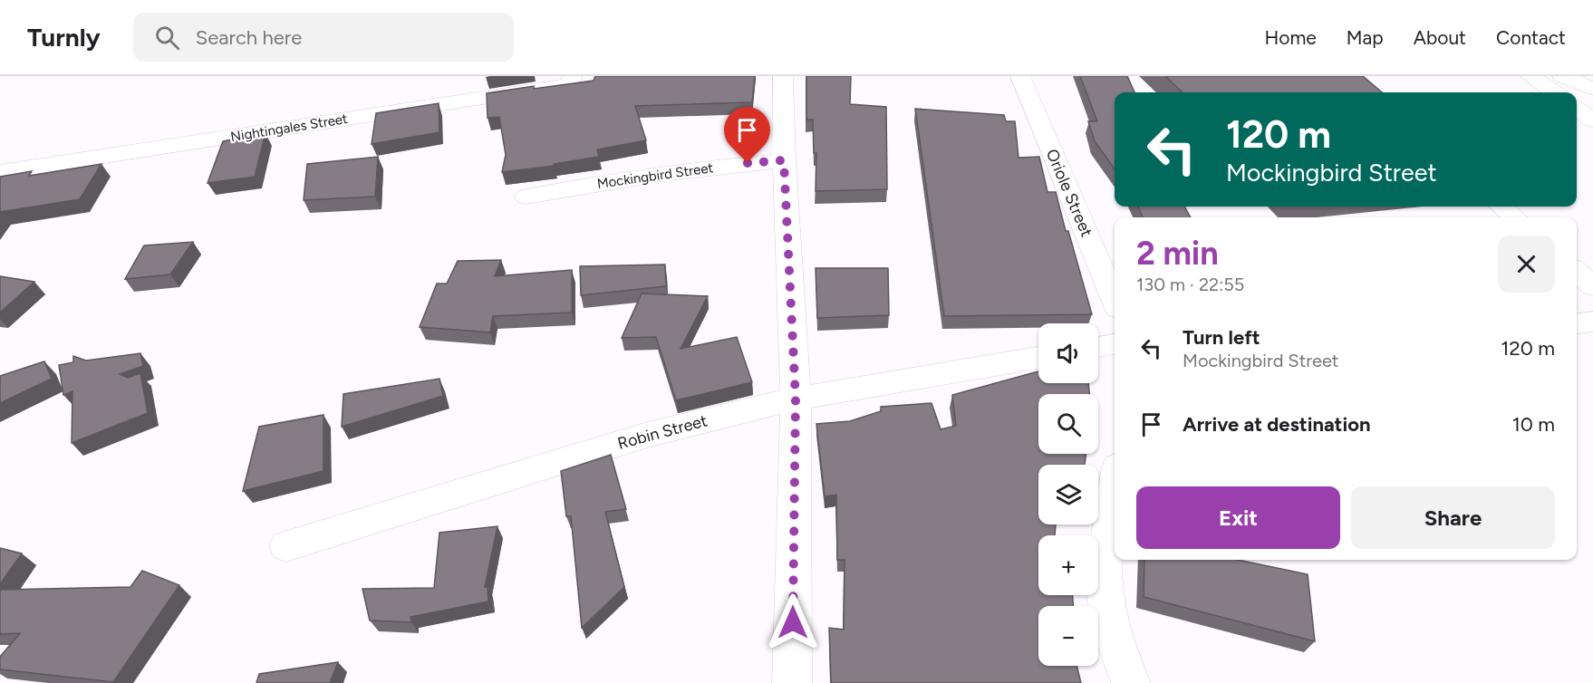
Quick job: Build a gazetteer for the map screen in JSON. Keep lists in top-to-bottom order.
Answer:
{
  "streets": {
    "street": [
      "Nightingales Street",
      "Mockingbird Street",
      "Oriole Street",
      "Robin Street"
    ]
  },
  "page": {
    "header": "Turnly",
    "search": "Search here",
    "nav": [
      "Home",
      "Map",
      "About",
      "Contact"
    ],
    "turn": ["120 m", "Mockingbird Street"],
    "heading": ["2 min", "130 m · 22:55"],
    "list": [
      {
        "name": "Turn left",
        "note": "Mockingbird Street",
        "value": "120 m"
      },
      {
        "name": "Arrive at destination",
        "value": "10 m"
      }
    ],
    "map_buttons": ["+", "−"],
    "buttons": ["Exit", "Share"]
  }
}
